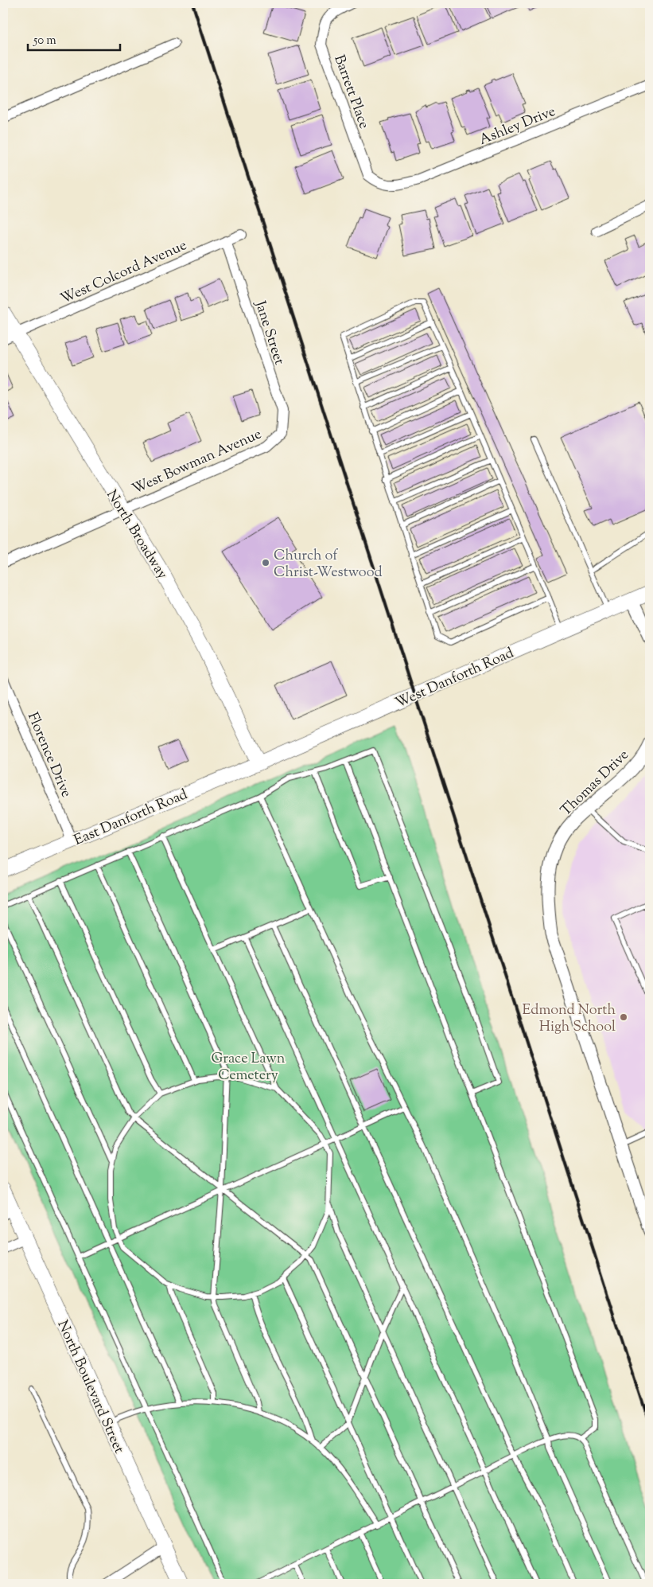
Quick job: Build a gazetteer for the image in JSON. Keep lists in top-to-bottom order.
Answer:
{
  "streets": {
    "main road": [
      "North Broadway",
      "West Danforth Road",
      "East Danforth Road",
      "North Boulevard Street"
    ],
    "street": [
      "Barrett Place",
      "Ashley Drive",
      "West Colcord Avenue",
      "Jane Street",
      "West Bowman Avenue",
      "Florence Drive",
      "Thomas Drive"
    ]
  },
  "crossings": [
    ["Barrett Place", "Ashley Drive"],
    ["West Colcord Avenue", "Jane Street"],
    ["West Colcord Avenue", "North Broadway"],
    ["Jane Street", "West Bowman Avenue"],
    ["West Bowman Avenue", "North Broadway"],
    ["North Broadway", "West Danforth Road"],
    ["North Broadway", "East Danforth Road"],
    ["West Danforth Road", "East Danforth Road"],
    ["Florence Drive", "East Danforth Road"]
  ],
  "parks": ["Grace Lawn Cemetery"],
  "places": ["Church of Christ-Westwood", "Edmond North High School"],
  "scale_bar": "50 m"
}
